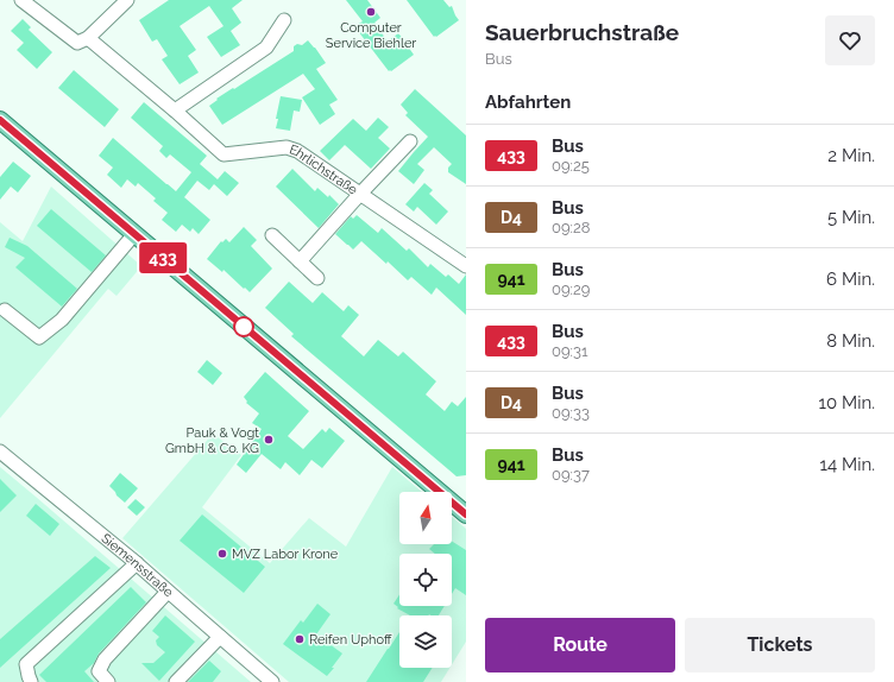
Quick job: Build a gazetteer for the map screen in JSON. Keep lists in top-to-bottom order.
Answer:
{
  "streets": {
    "street": ["Ehrlichstraße", "Siemensstraße"]
  },
  "places": [
    "Computer Service Biehler",
    "Pauk & Vogt GmbH & Co. KG",
    "MVZ Labor Krone",
    "Reifen Uphoff"
  ],
  "lines": ["bus line 433"],
  "north": "top",
  "page": {
    "on_map": "433",
    "heading": [
      ["Sauerbruchstraße", "Bus"],
      "Abfahrten"
    ],
    "list": [
      {
        "mark": "433",
        "name": "Bus",
        "note": "09:25",
        "value": "2 Min."
      },
      {
        "mark": "D4",
        "name": "Bus",
        "note": "09:28",
        "value": "5 Min."
      },
      {
        "mark": "941",
        "name": "Bus",
        "note": "09:29",
        "value": "6 Min."
      },
      {
        "mark": "433",
        "name": "Bus",
        "note": "09:31",
        "value": "8 Min."
      },
      {
        "mark": "D4",
        "name": "Bus",
        "note": "09:33",
        "value": "10 Min."
      },
      {
        "mark": "941",
        "name": "Bus",
        "note": "09:37",
        "value": "14 Min."
      }
    ],
    "buttons": ["Route", "Tickets"]
  }
}
